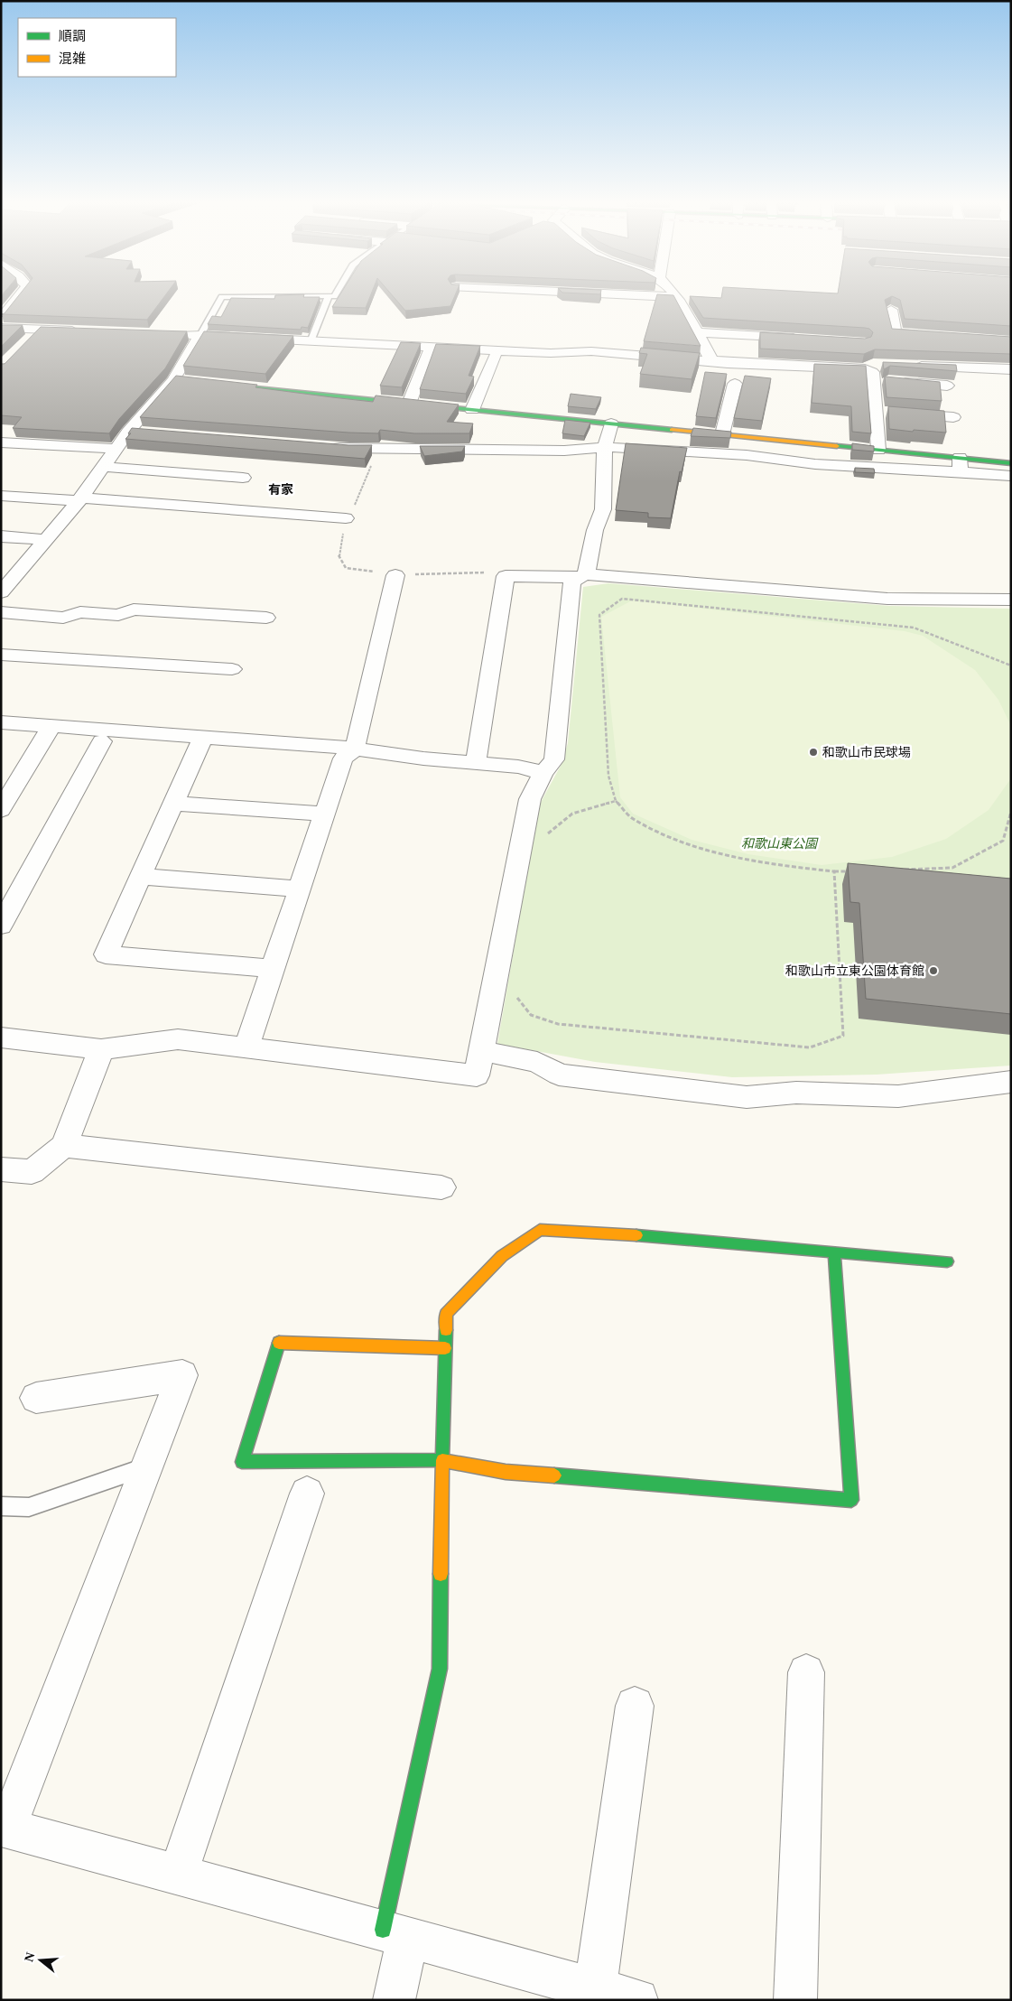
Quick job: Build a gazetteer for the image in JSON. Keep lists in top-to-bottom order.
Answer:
{
  "districts": ["有家"],
  "parks": ["和歌山東公園"],
  "places": ["和歌山市民球場", "和歌山市立東公園体育館"],
  "legend": ["順調", "混雑"],
  "north": "left"
}
